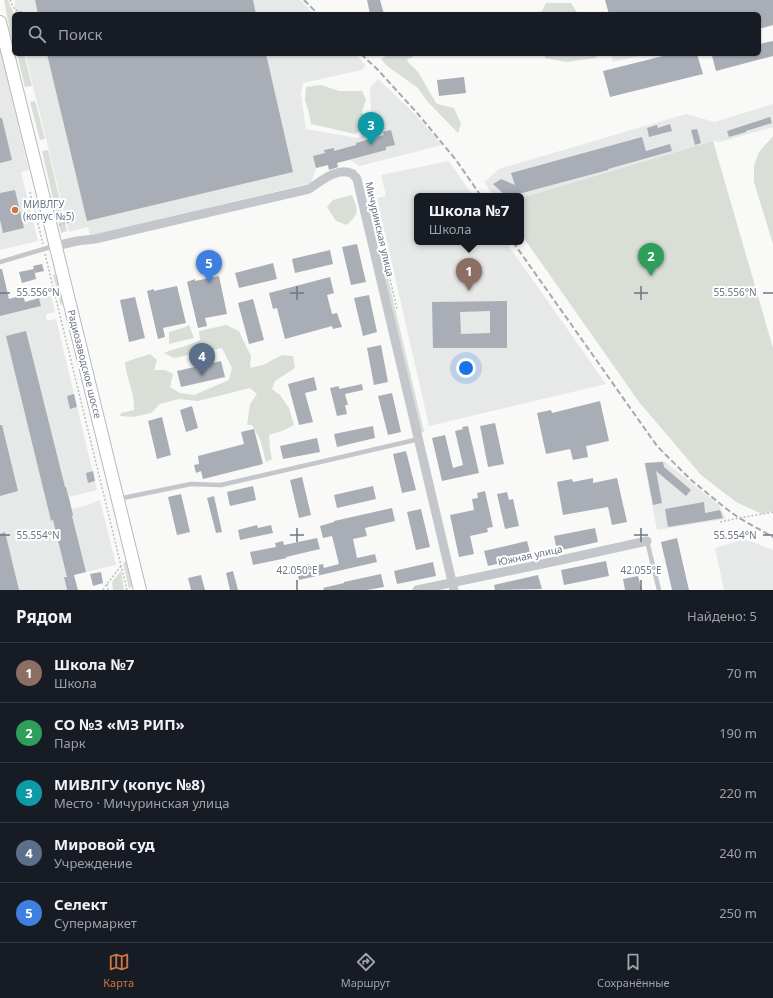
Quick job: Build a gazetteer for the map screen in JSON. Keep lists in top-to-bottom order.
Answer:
{
  "streets": {
    "street": ["Мичуринская улица", "Радиозаводское шоссе", "Южная улица"]
  },
  "crossings": [
    ["Мичуринская улица", "Радиозаводское шоссе"],
    ["Мичуринская улица", "Южная улица"]
  ],
  "places": ["МИВЛГУ (копус №5)"],
  "page": {
    "search": "Поиск",
    "pins": [
      "3",
      "2",
      "5",
      "1",
      "4"
    ],
    "popup": ["Школа №7", "Школа"],
    "heading": ["Рядом", "Найдено: 5"],
    "list": [
      {
        "mark": "1",
        "name": "Школа №7",
        "note": "Школа",
        "value": "70 m"
      },
      {
        "mark": "2",
        "name": "СО №3 «МЗ РИП»",
        "note": "Парк",
        "value": "190 m"
      },
      {
        "mark": "3",
        "name": "МИВЛГУ (копус №8)",
        "note": "Место · Мичуринская улица",
        "value": "220 m"
      },
      {
        "mark": "4",
        "name": "Мировой суд",
        "note": "Учреждение",
        "value": "240 m"
      },
      {
        "mark": "5",
        "name": "Селект",
        "note": "Супермаркет",
        "value": "250 m"
      }
    ],
    "nav": ["Карта", "Маршрут", "Сохранённые"]
  },
  "coordinates": [
    "55.556°N",
    "55.554°N",
    "42.050°E",
    "42.055°E"
  ]
}
